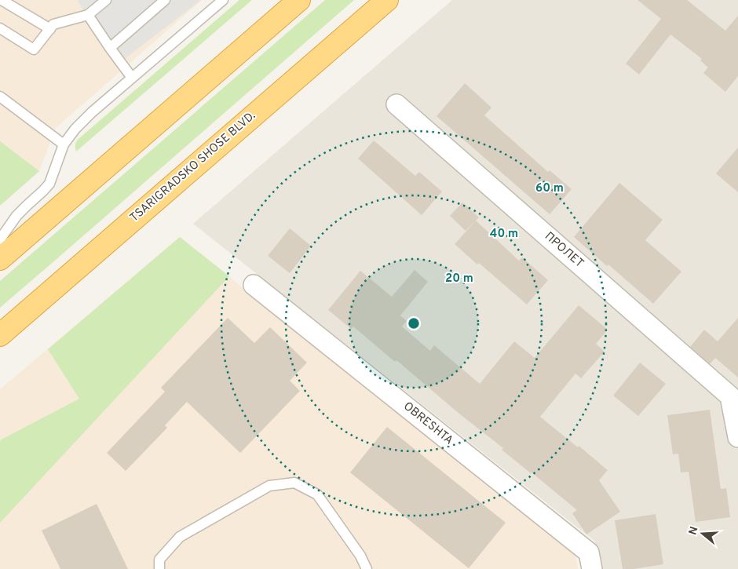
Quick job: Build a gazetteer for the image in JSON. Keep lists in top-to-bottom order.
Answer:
{
  "streets": {
    "highway": ["TSARIGRADSKO SHOSE BLVD."],
    "street": ["ПРОЛЕТ", "OBRESHTA"]
  },
  "north": "left",
  "rings": ["60 m", "40 m", "20 m"]
}
